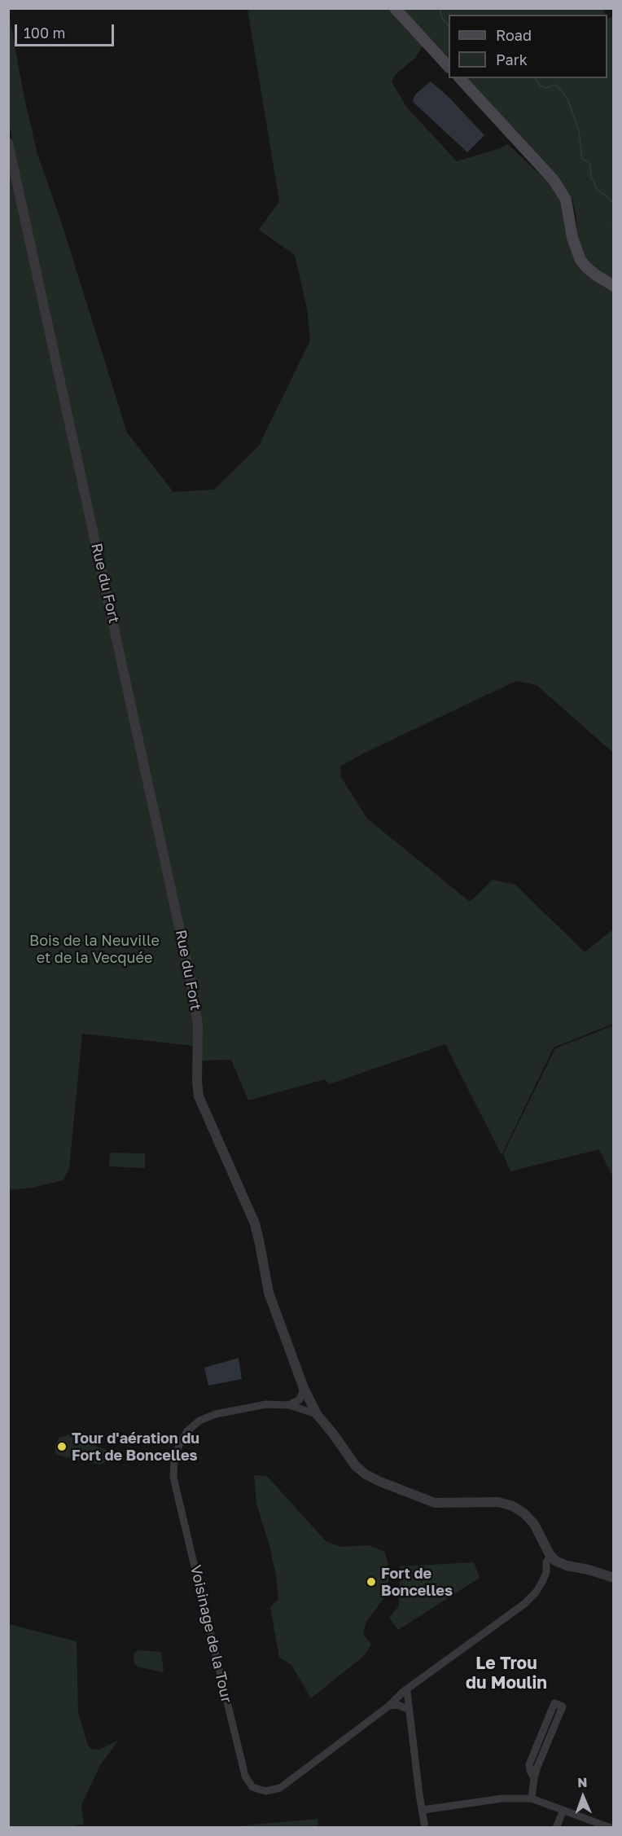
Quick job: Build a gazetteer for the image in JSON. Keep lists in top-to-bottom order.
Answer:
{
  "streets": {
    "street": ["Rue du Fort", "Voisinage de la Tour"]
  },
  "crossings": [
    ["Rue du Fort", "Voisinage de la Tour"]
  ],
  "districts": ["Le Trou du Moulin"],
  "parks": ["Bois de la Neuville et de la Vecquée"],
  "places": ["Tour d'aération du Fort de Boncelles", "Fort de Boncelles"],
  "legend": ["Road", "Park"],
  "scale_bar": "100 m",
  "north": "top"
}
